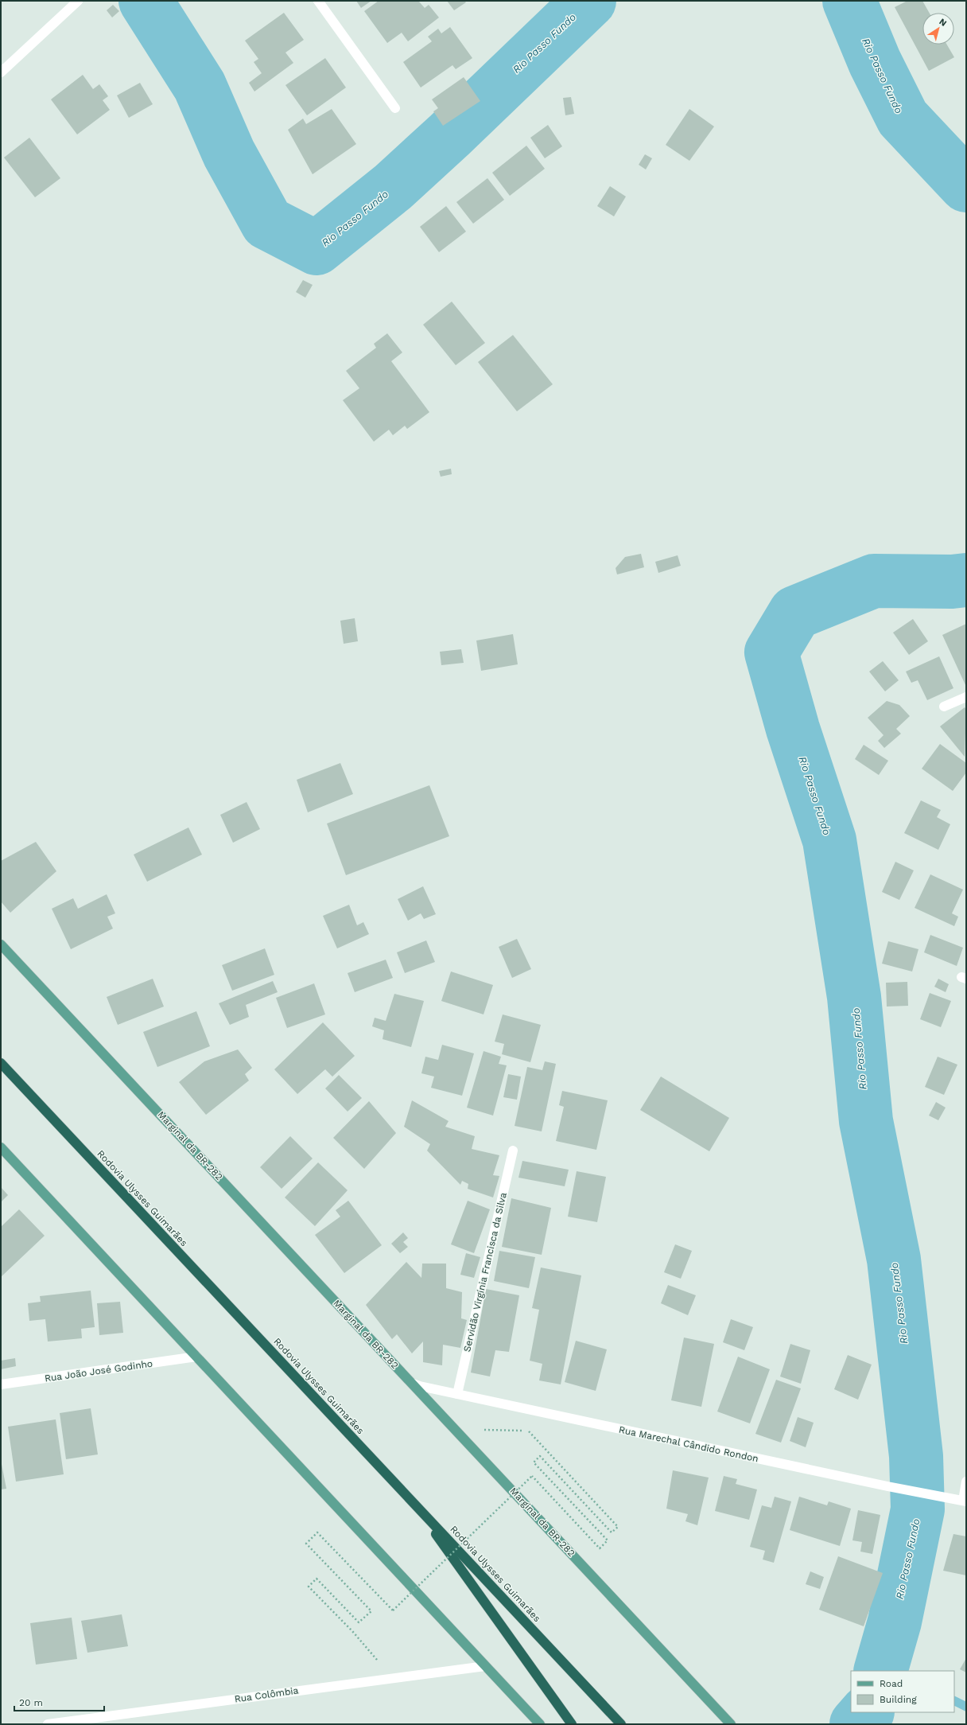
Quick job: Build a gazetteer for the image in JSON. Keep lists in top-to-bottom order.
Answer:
{
  "streets": {
    "highway": ["Rodovia Ulysses Guimarães"],
    "main road": ["Marginal da BR-282"],
    "street": [
      "Servidão Virgínia Francisca da Silva",
      "Rua João José Godinho",
      "Rua Marechal Cândido Rondon",
      "Rua Colômbia"
    ]
  },
  "crossings": [
    ["Marginal da BR-282", "Rua Marechal Cândido Rondon"],
    ["Servidão Virgínia Francisca da Silva", "Rua Marechal Cândido Rondon"]
  ],
  "water": ["Rio Passo Fundo"],
  "legend": ["Road", "Building"],
  "scale_bar": "20 m",
  "north": "top right"
}
